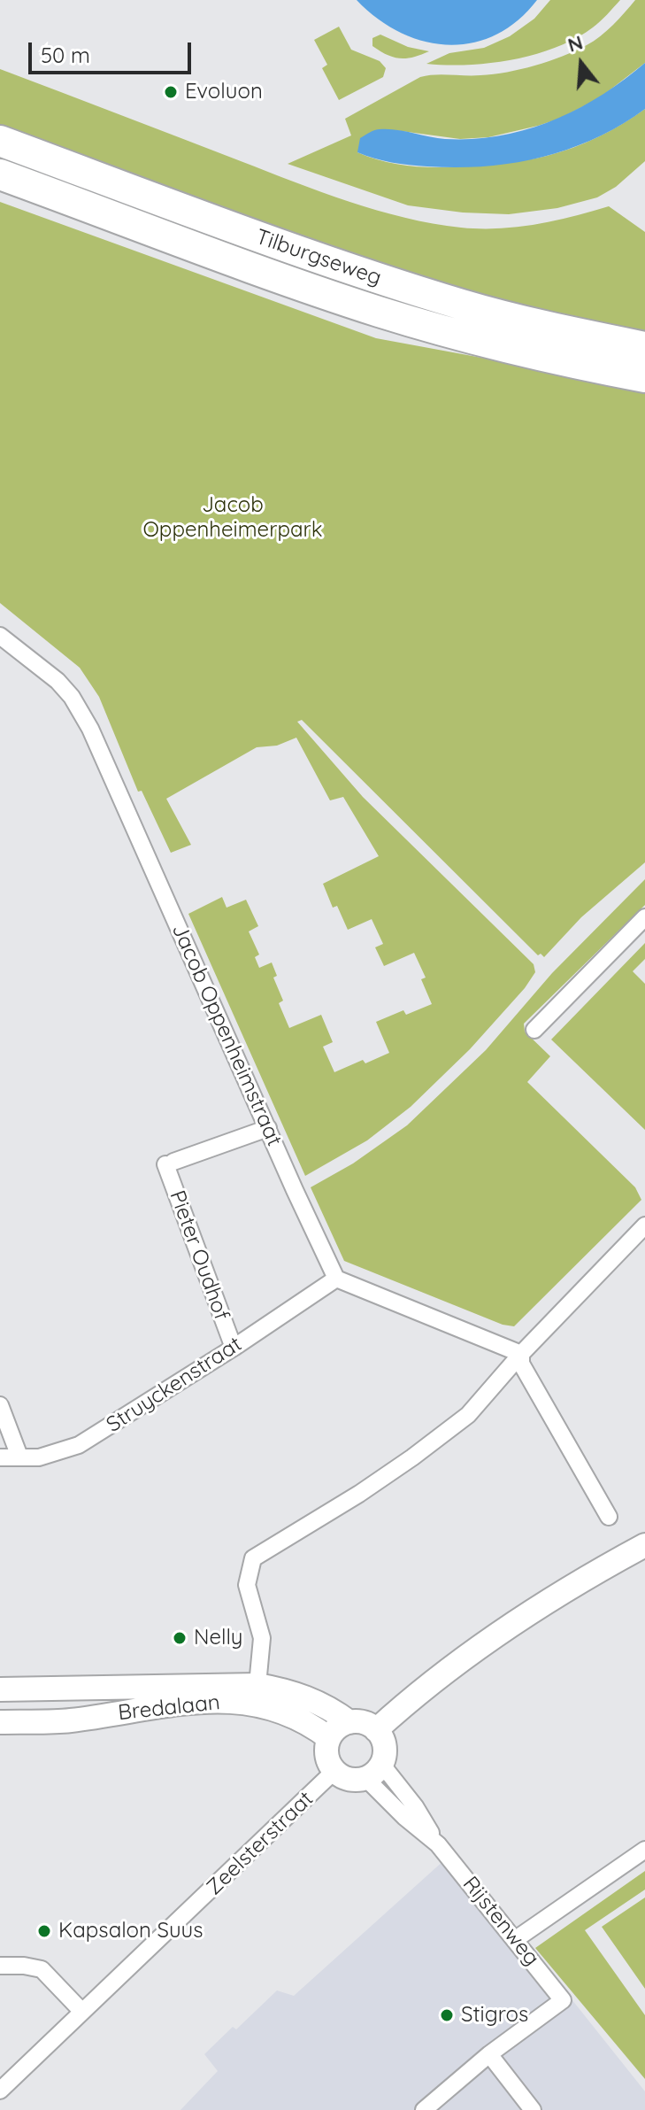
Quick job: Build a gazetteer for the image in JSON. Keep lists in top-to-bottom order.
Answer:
{
  "streets": {
    "highway": ["Tilburgseweg"],
    "street": [
      "Jacob Oppenheimstraat",
      "Pieter Oudhof",
      "Struyckenstraat",
      "Bredalaan",
      "Zeelsterstraat",
      "Rijstenweg"
    ]
  },
  "crossings": [
    ["Jacob Oppenheimstraat", "Pieter Oudhof"],
    ["Jacob Oppenheimstraat", "Struyckenstraat"],
    ["Pieter Oudhof", "Struyckenstraat"],
    ["Bredalaan", "Zeelsterstraat"],
    ["Bredalaan", "Rijstenweg"],
    ["Zeelsterstraat", "Rijstenweg"]
  ],
  "parks": ["Jacob Oppenheimerpark"],
  "places": [
    "Evoluon",
    "Nelly",
    "Kapsalon Suus",
    "Stigros"
  ],
  "scale_bar": "50 m",
  "north": "top"
}
